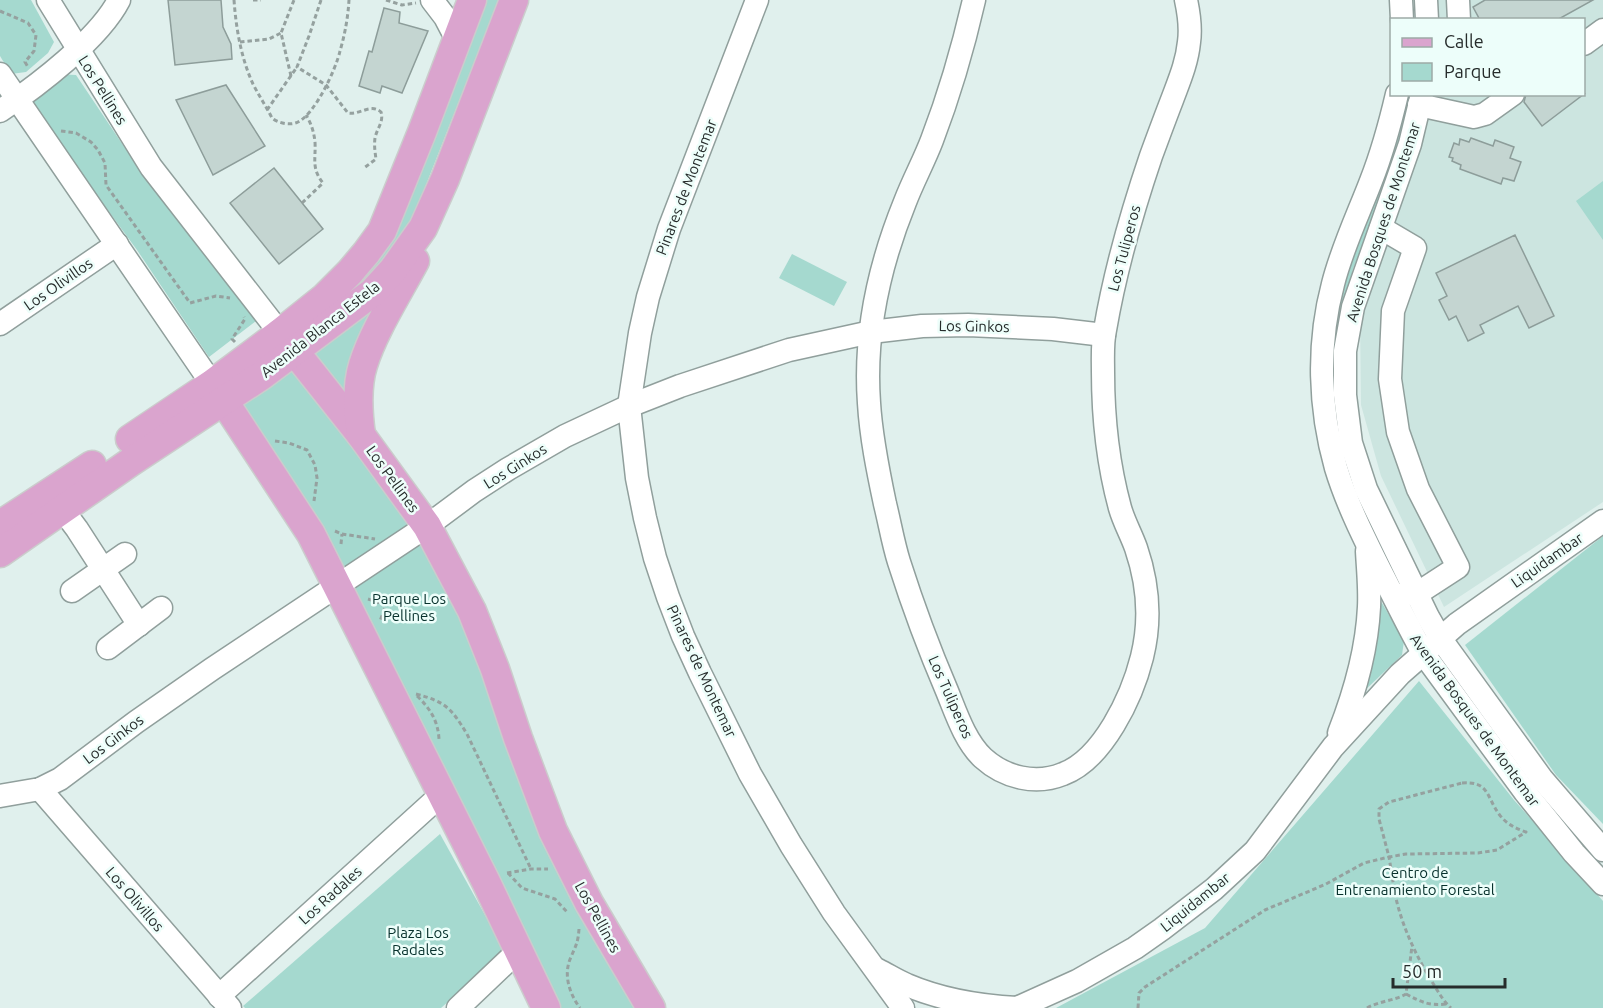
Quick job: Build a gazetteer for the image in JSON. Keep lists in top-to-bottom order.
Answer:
{
  "streets": {
    "main road": ["Los Pellines", "Avenida Blanca Estela"],
    "street": [
      "Pinares de Montemar",
      "Avenida Bosques de Montemar",
      "Los Tuliperos",
      "Los Olivillos",
      "Los Ginkos",
      "Liquidambar",
      "Los Radales"
    ]
  },
  "crossings": [
    ["Los Pellines", "Los Ginkos"],
    ["Los Pellines", "Avenida Blanca Estela"],
    ["Pinares de Montemar", "Los Ginkos"],
    ["Pinares de Montemar", "Liquidambar"],
    ["Avenida Bosques de Montemar", "Liquidambar"],
    ["Los Tuliperos", "Los Ginkos"],
    ["Los Olivillos", "Los Ginkos"],
    ["Los Olivillos", "Los Radales"]
  ],
  "parks": ["Parque Los Pellines", "Centro de Entrenamiento Forestal", "Plaza Los Radales"],
  "legend": ["Calle", "Parque"],
  "scale_bar": "50 m"
}
